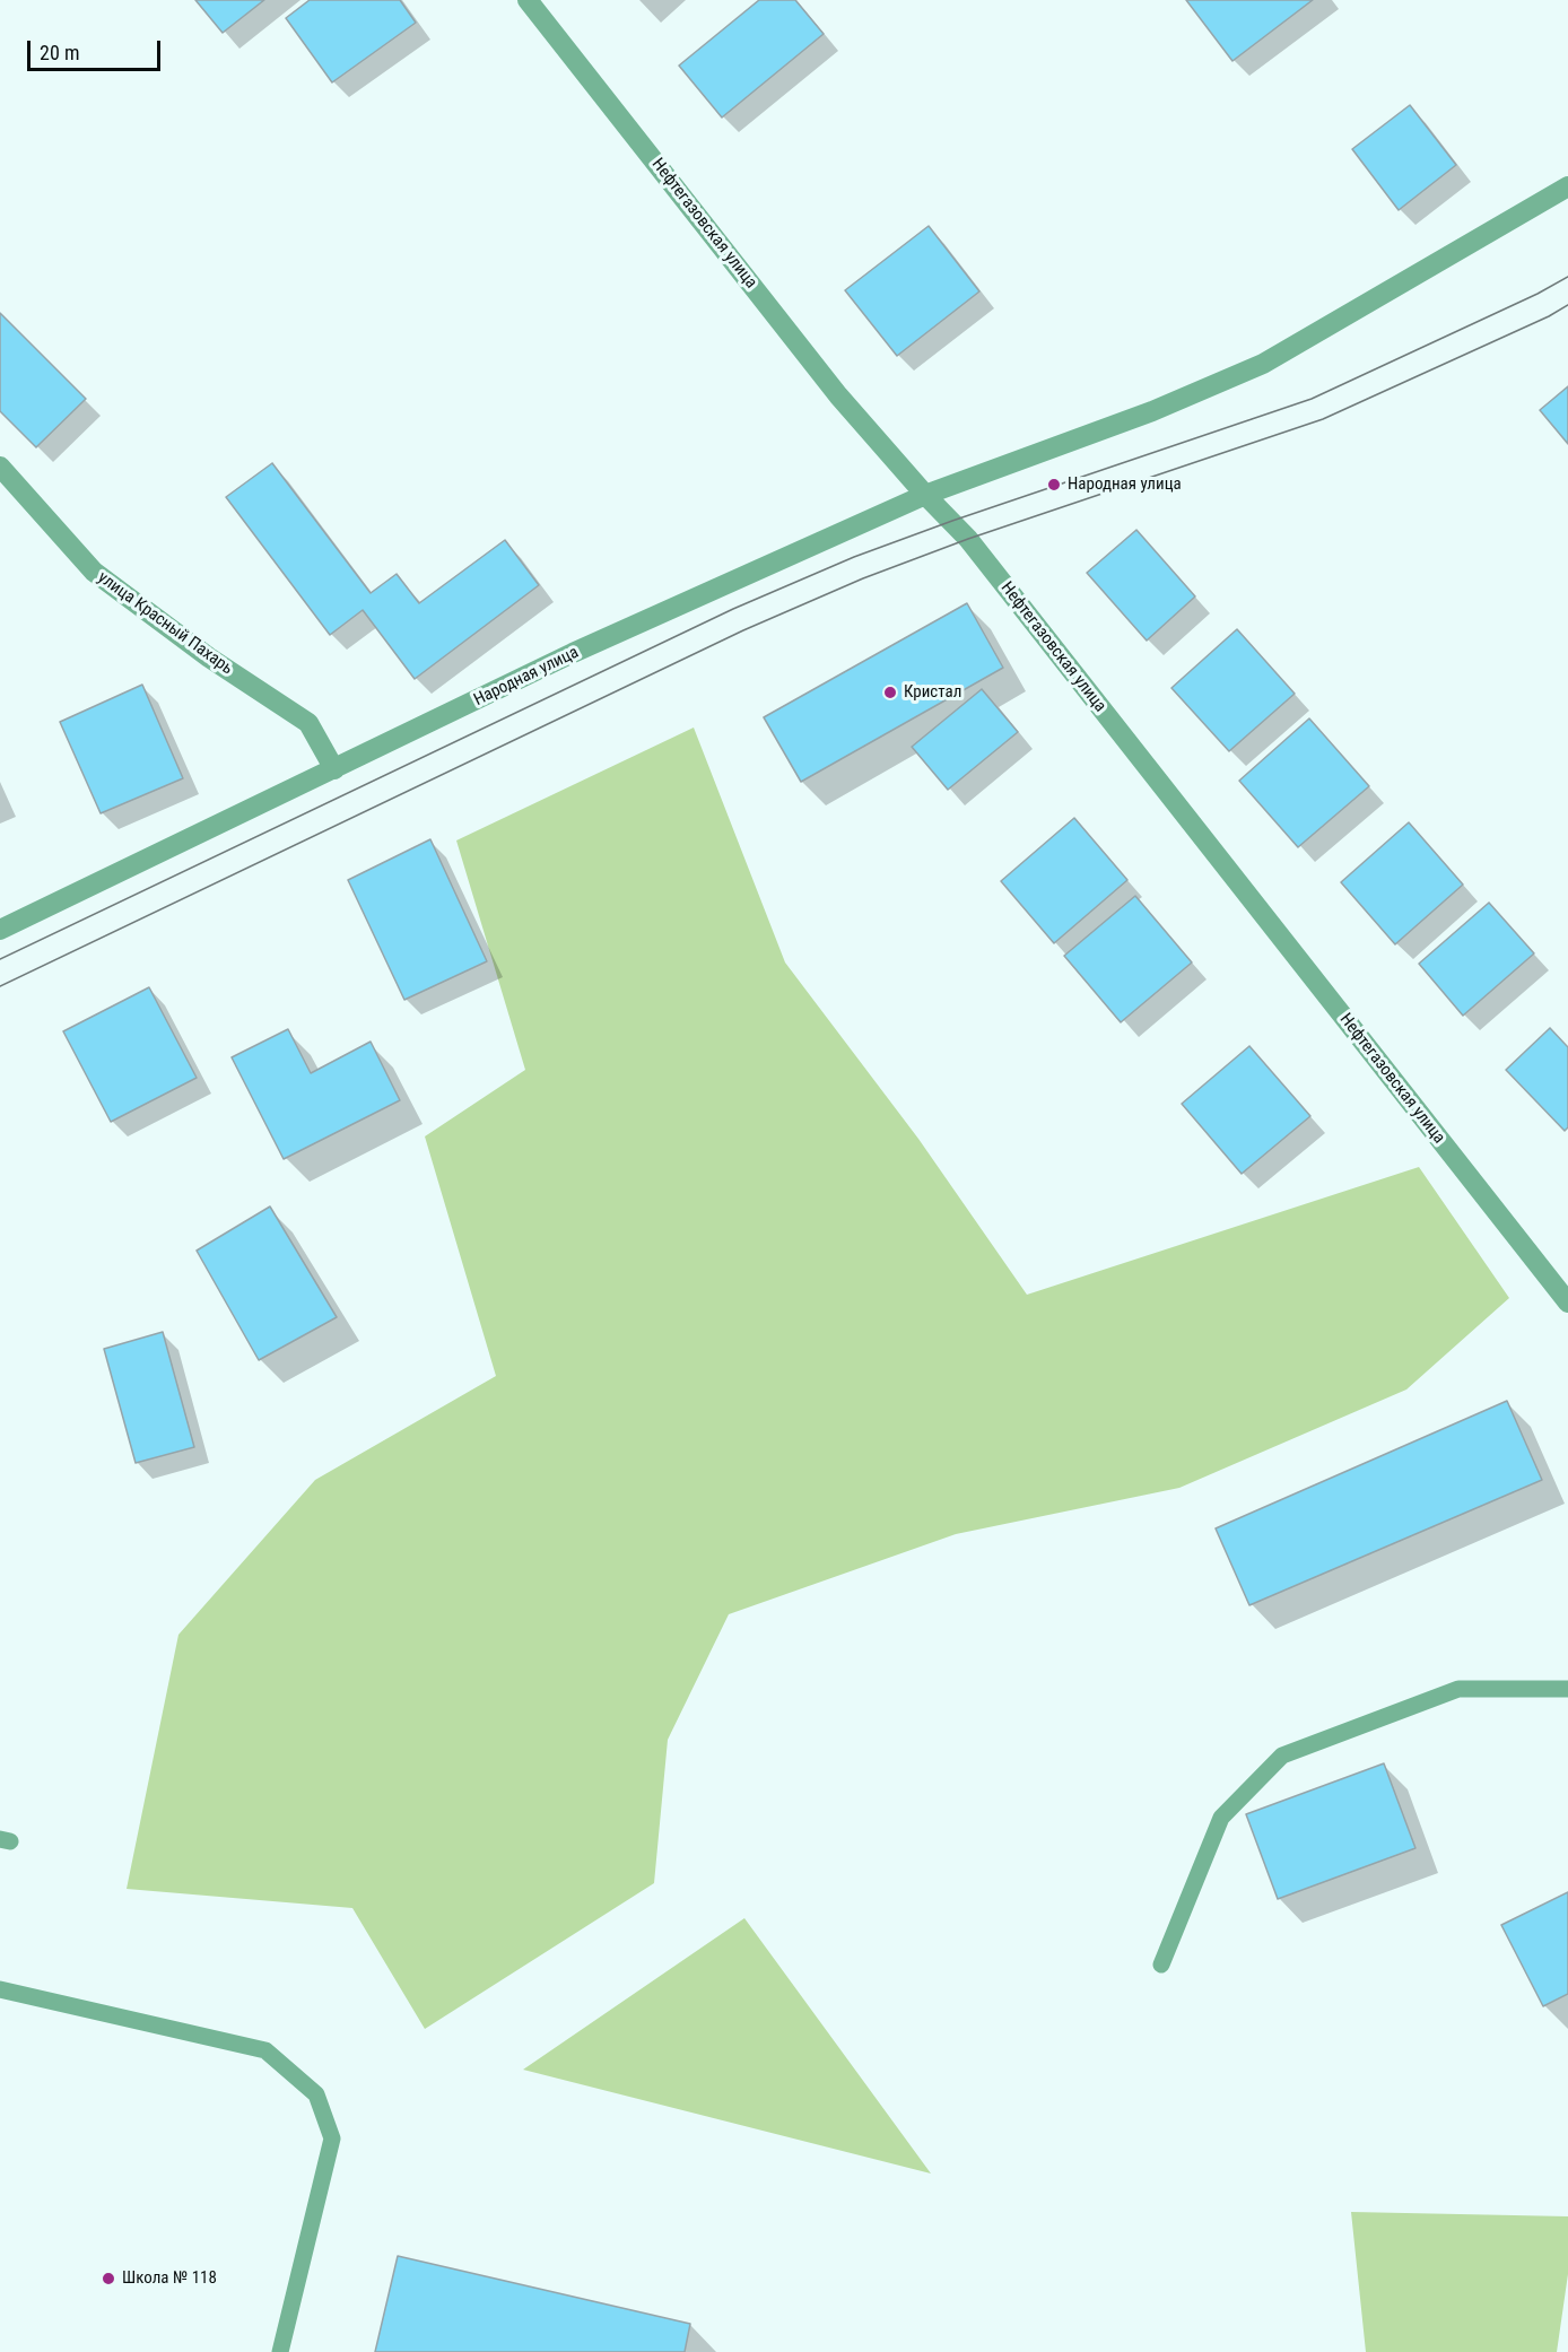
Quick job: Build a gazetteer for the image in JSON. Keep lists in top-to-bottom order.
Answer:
{
  "streets": {
    "street": ["Нефтегазовская улица", "улица Красный Пахарь", "Народная улица"]
  },
  "crossings": [
    ["Нефтегазовская улица", "Народная улица"],
    ["улица Красный Пахарь", "Народная улица"]
  ],
  "places": ["Народная улица", "Кристал", "Школа № 118"],
  "scale_bar": "20 m"
}
